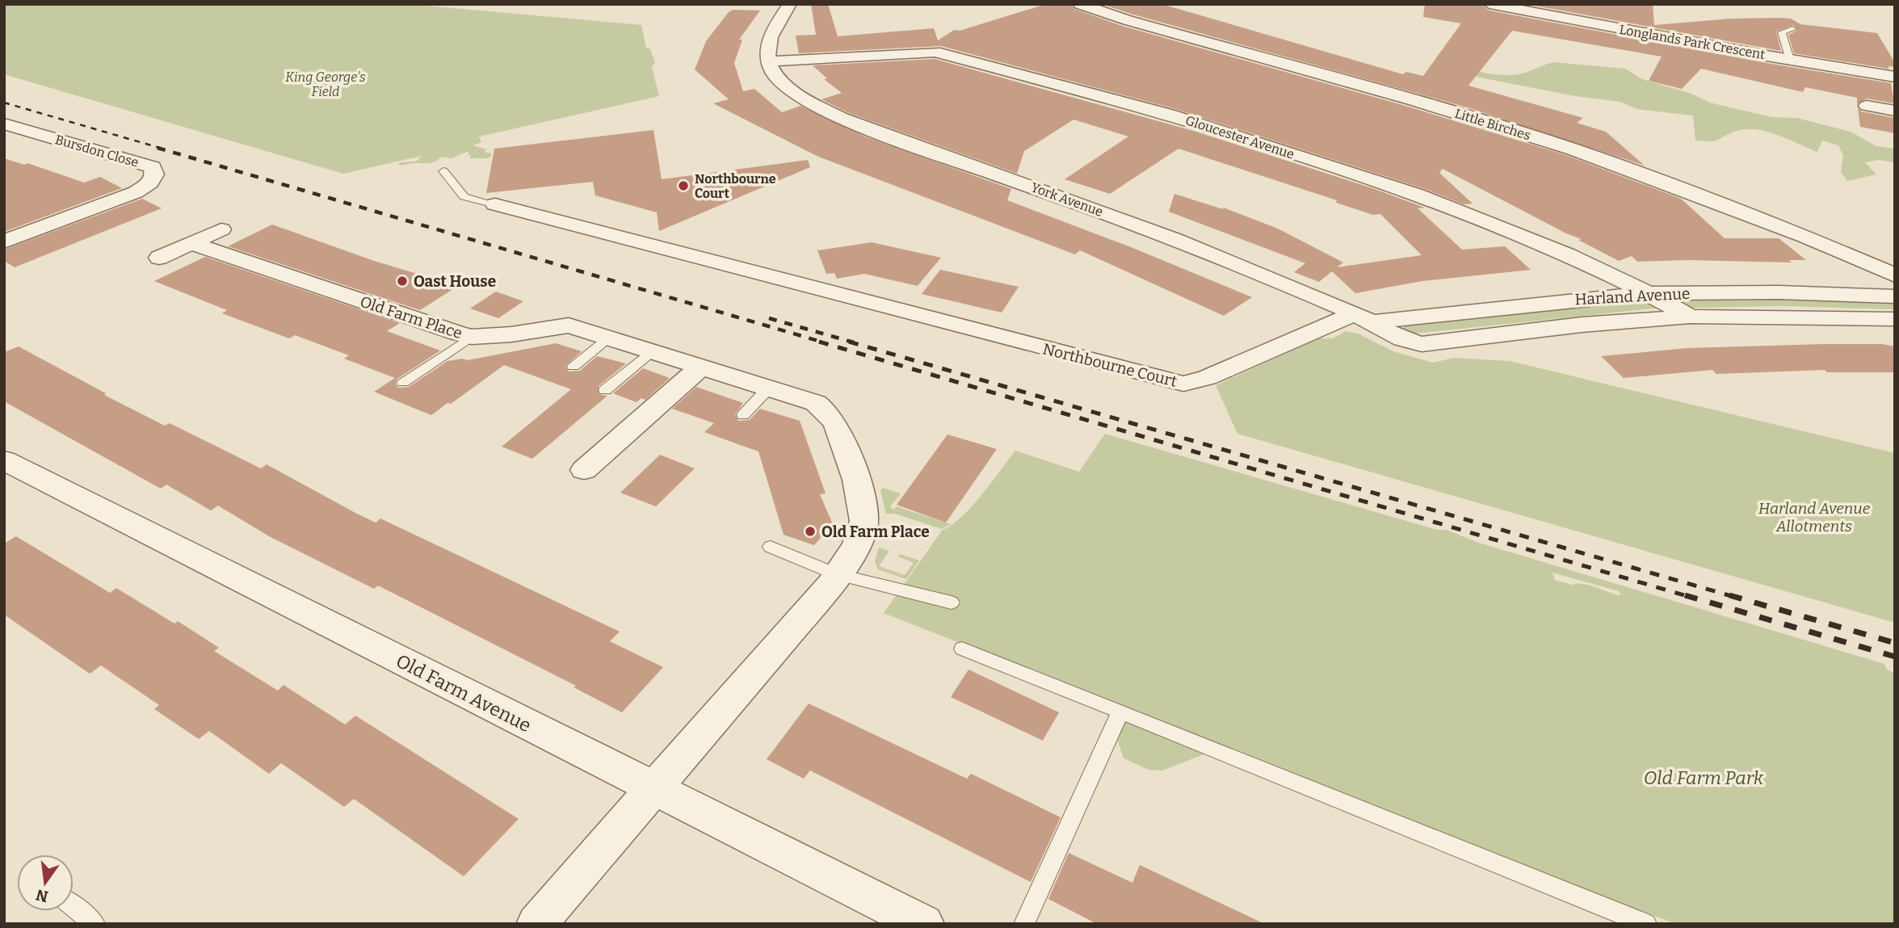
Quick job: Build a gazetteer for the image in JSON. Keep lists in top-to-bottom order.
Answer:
{
  "streets": {
    "street": [
      "Longlands Park Crescent",
      "Little Birches",
      "Gloucester Avenue",
      "Bursdon Close",
      "York Avenue",
      "Harland Avenue",
      "Old Farm Place",
      "Northbourne Court",
      "Old Farm Avenue"
    ]
  },
  "crossings": [
    ["Gloucester Avenue", "York Avenue"],
    ["Gloucester Avenue", "Harland Avenue"],
    ["York Avenue", "Harland Avenue"],
    ["York Avenue", "Northbourne Court"],
    ["Harland Avenue", "Northbourne Court"],
    ["Old Farm Place", "Old Farm Avenue"]
  ],
  "parks": ["King George's Field", "Harland Avenue Allotments", "Old Farm Park"],
  "places": ["Northbourne Court", "Oast House", "Old Farm Place"],
  "north": "bottom"
}
